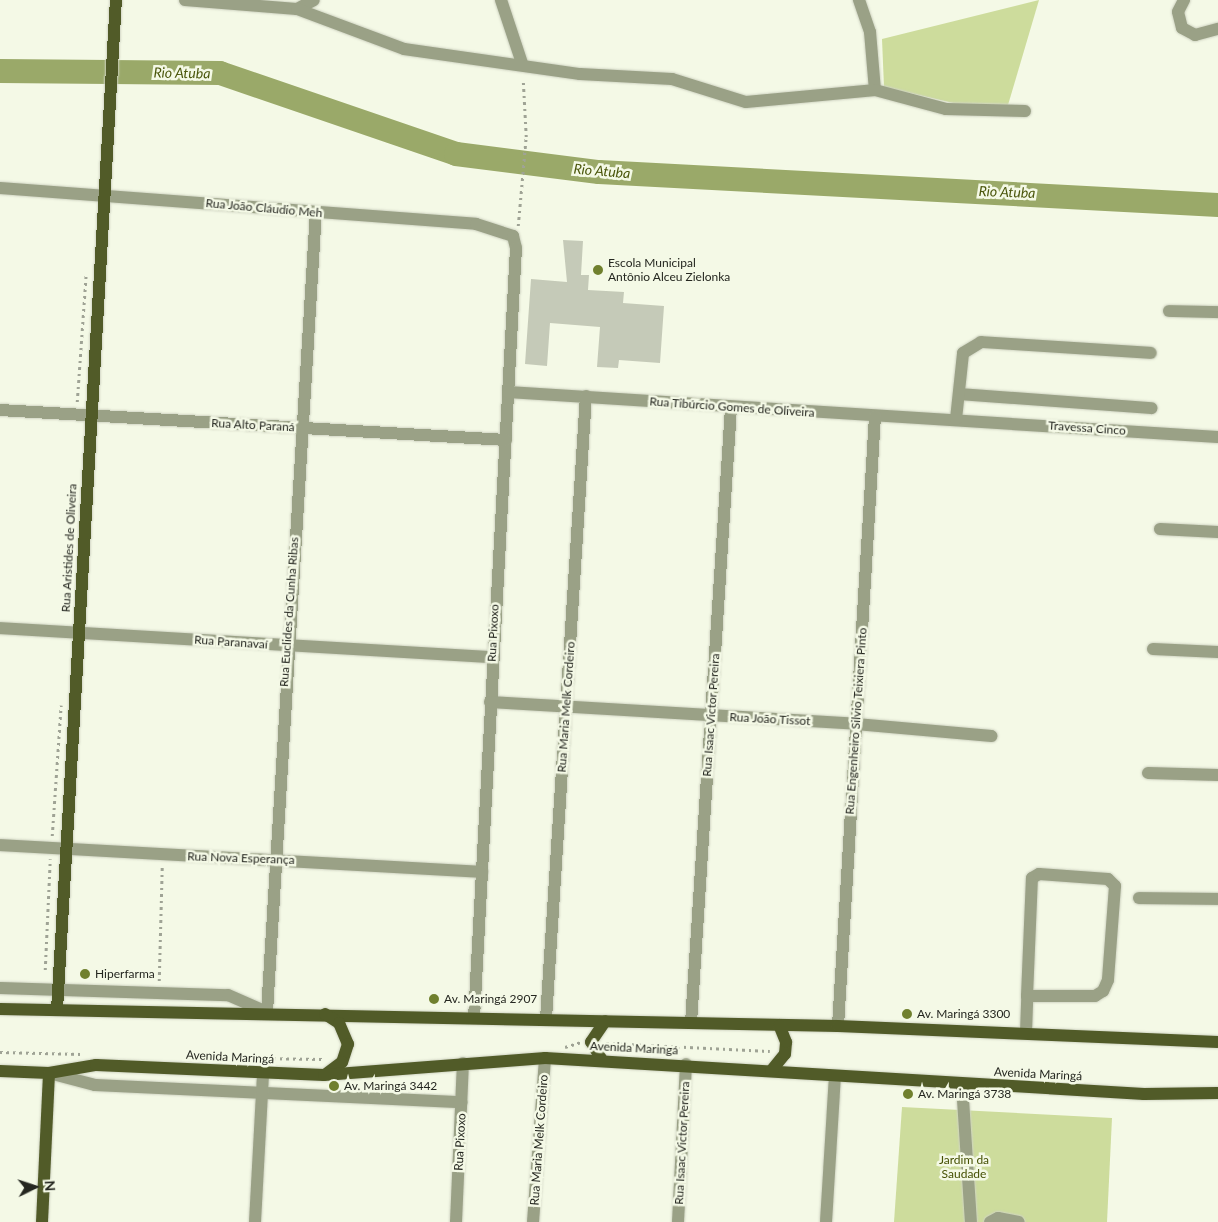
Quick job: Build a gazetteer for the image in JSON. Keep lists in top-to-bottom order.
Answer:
{
  "streets": {
    "main road": ["Rua Aristides de Oliveira", "Avenida Maringá"],
    "street": [
      "Rua João Cláudio Meh",
      "Rua Tibúrcio Gomes de Oliveira",
      "Rua Alto Paraná",
      "Travessa Cinco",
      "Rua Euclides da Cunha Ribas",
      "Rua Pixoxo",
      "Rua Paranavaí",
      "Rua Maria Melk Cordeiro",
      "Rua Isaac Victor Pereira",
      "Rua João Tissot",
      "Rua Engenheiro Silvio Teixiera Pinto",
      "Rua Nova Esperança"
    ]
  },
  "crossings": [
    ["Rua João Cláudio Meh", "Rua Aristides de Oliveira"],
    ["Rua João Cláudio Meh", "Rua Euclides da Cunha Ribas"],
    ["Rua João Cláudio Meh", "Rua Pixoxo"],
    ["Rua Tibúrcio Gomes de Oliveira", "Travessa Cinco"],
    ["Rua Tibúrcio Gomes de Oliveira", "Rua Pixoxo"],
    ["Rua Tibúrcio Gomes de Oliveira", "Rua Maria Melk Cordeiro"],
    ["Rua Tibúrcio Gomes de Oliveira", "Rua Isaac Victor Pereira"],
    ["Rua Tibúrcio Gomes de Oliveira", "Rua Engenheiro Silvio Teixiera Pinto"],
    ["Rua Alto Paraná", "Rua Aristides de Oliveira"],
    ["Rua Alto Paraná", "Rua Euclides da Cunha Ribas"],
    ["Rua Alto Paraná", "Rua Pixoxo"],
    ["Rua Aristides de Oliveira", "Rua Paranavaí"],
    ["Rua Aristides de Oliveira", "Rua Nova Esperança"],
    ["Rua Aristides de Oliveira", "Avenida Maringá"],
    ["Rua Euclides da Cunha Ribas", "Rua Paranavaí"],
    ["Rua Euclides da Cunha Ribas", "Rua Nova Esperança"],
    ["Rua Euclides da Cunha Ribas", "Avenida Maringá"],
    ["Rua Pixoxo", "Rua Paranavaí"],
    ["Rua Pixoxo", "Rua João Tissot"],
    ["Rua Pixoxo", "Rua Nova Esperança"],
    ["Rua Pixoxo", "Avenida Maringá"],
    ["Rua Maria Melk Cordeiro", "Rua João Tissot"],
    ["Rua Maria Melk Cordeiro", "Avenida Maringá"],
    ["Rua Isaac Victor Pereira", "Rua João Tissot"],
    ["Rua Isaac Victor Pereira", "Avenida Maringá"],
    ["Rua João Tissot", "Rua Engenheiro Silvio Teixiera Pinto"],
    ["Rua Engenheiro Silvio Teixiera Pinto", "Avenida Maringá"]
  ],
  "water": ["Rio Atuba"],
  "parks": ["Jardim da Saudade"],
  "places": [
    "Escola Municipal Antônio Alceu Zielonka",
    "Hiperfarma",
    "Av. Maringá 2907",
    "Av. Maringá 3300",
    "Av. Maringá 3442",
    "Av. Maringá 3738"
  ],
  "north": "right"
}
